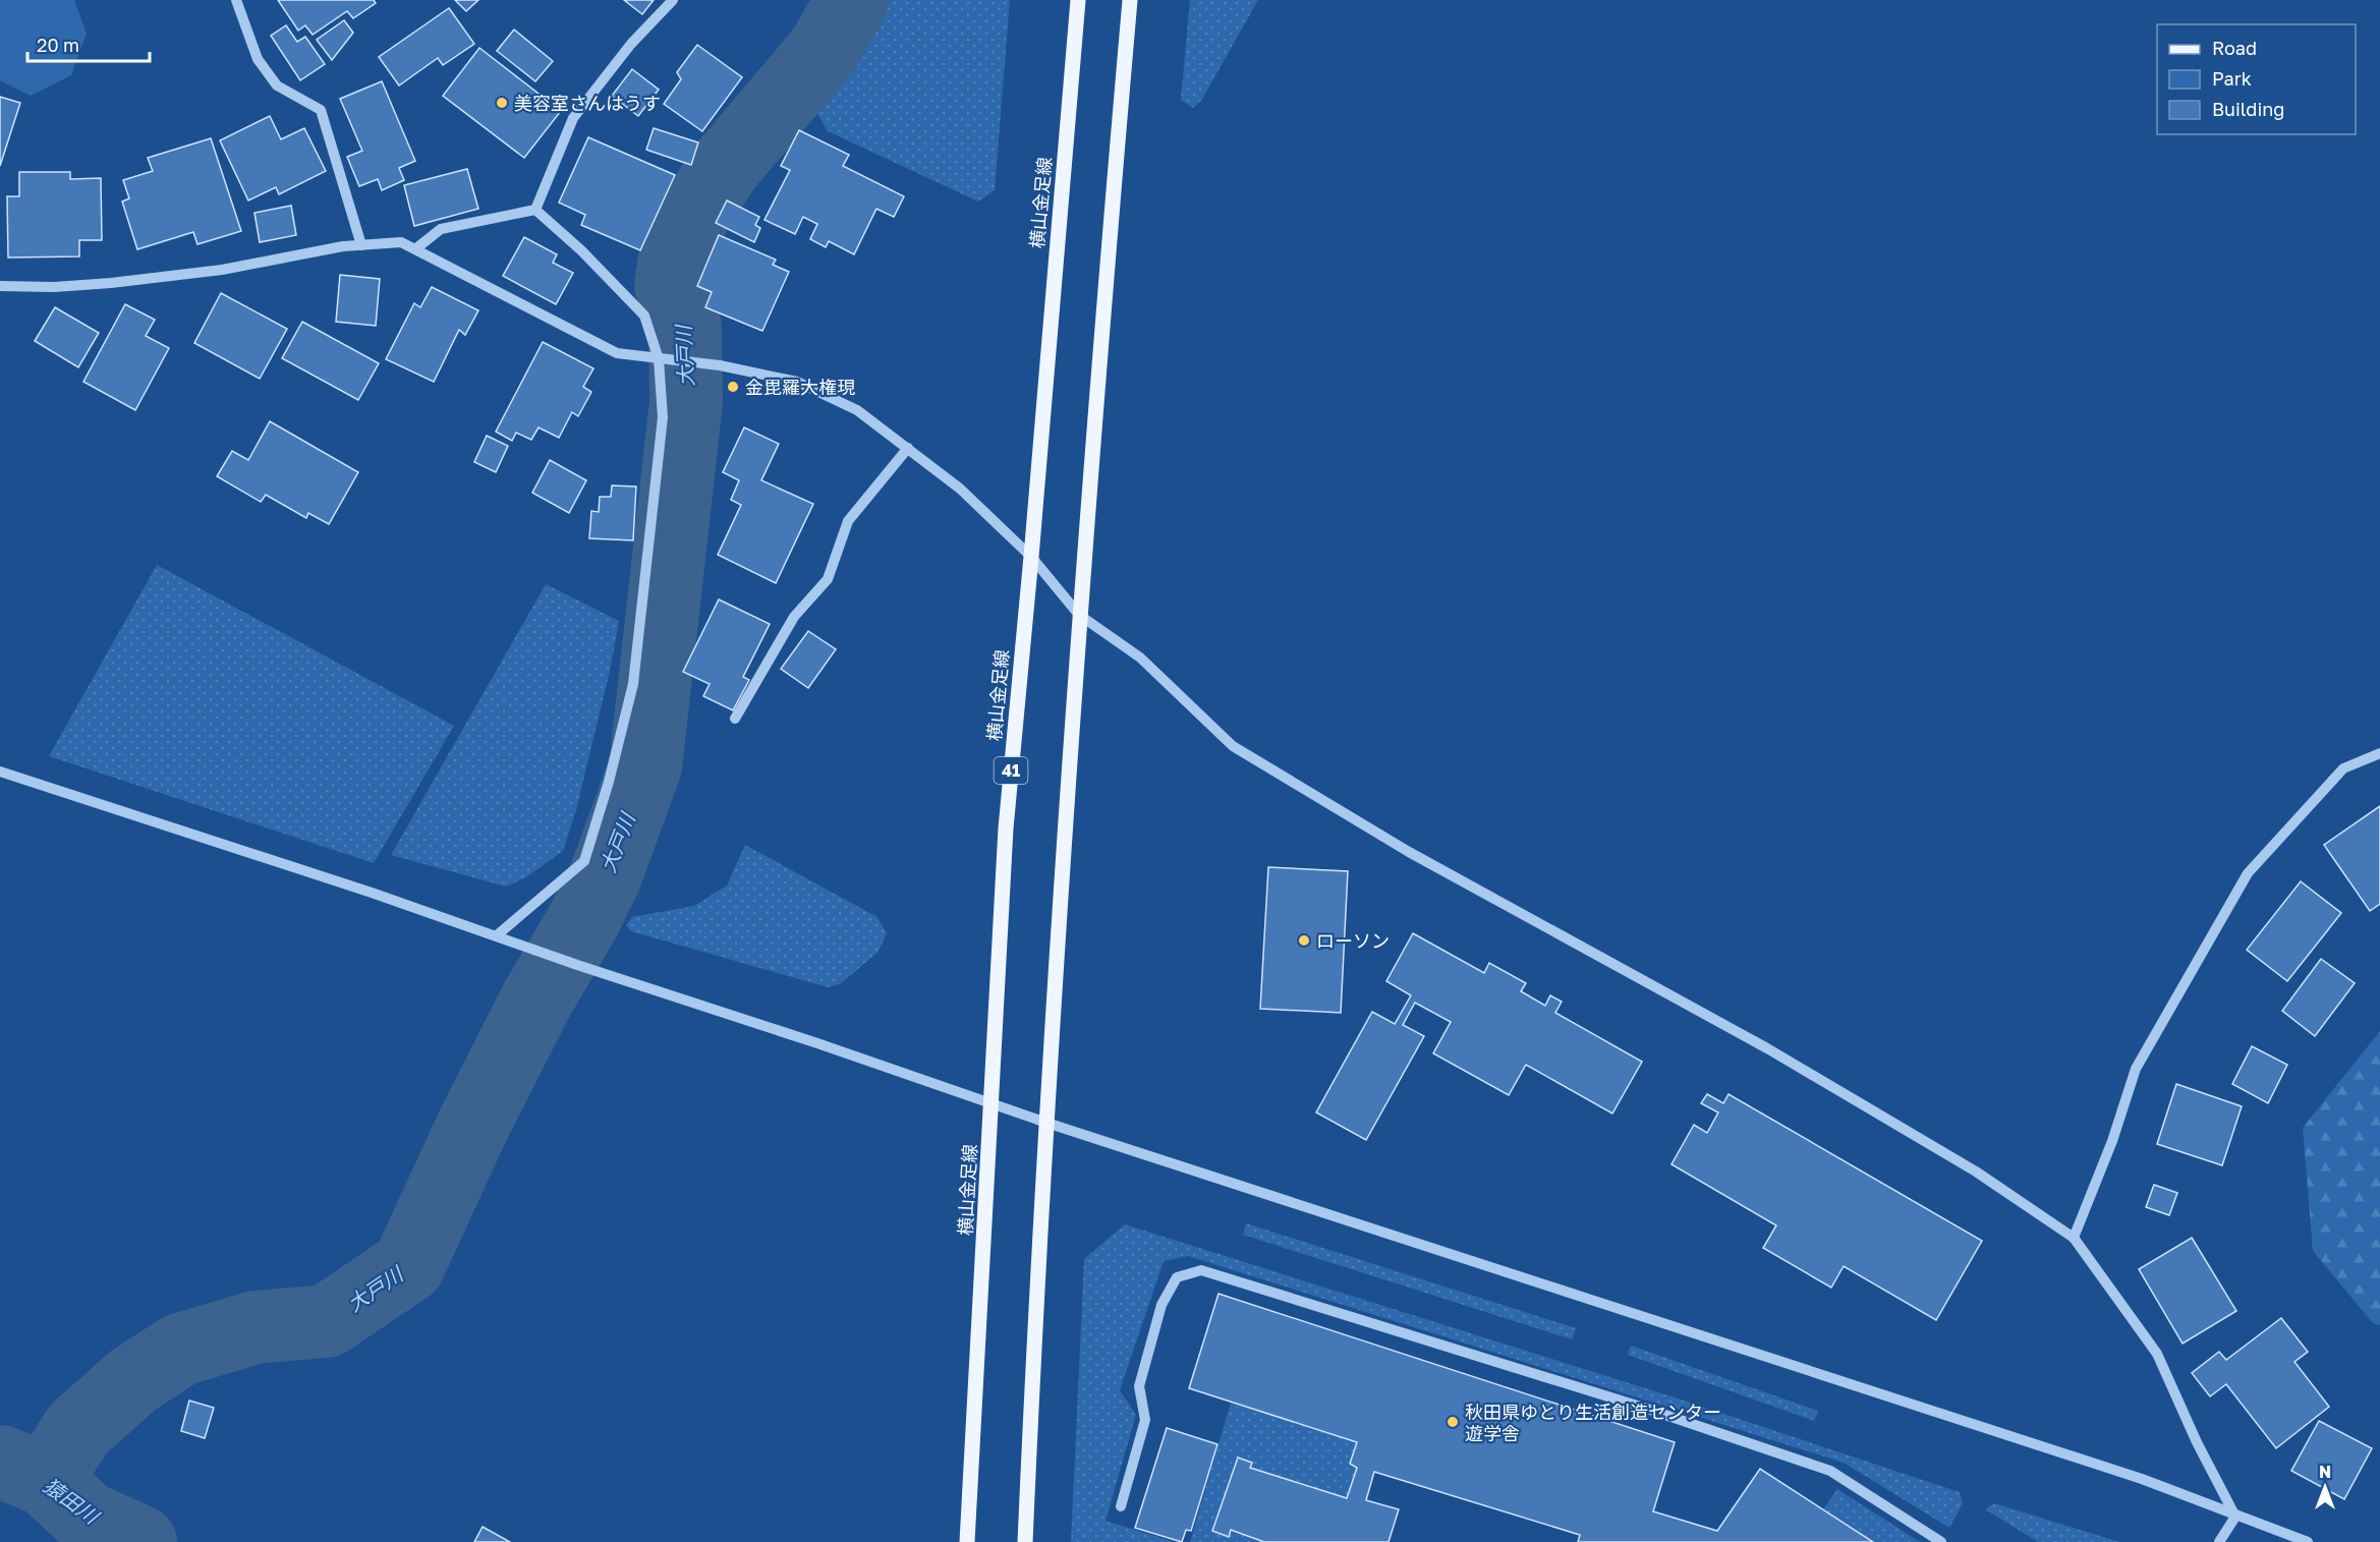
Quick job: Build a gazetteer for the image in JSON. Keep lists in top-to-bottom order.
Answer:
{
  "streets": {
    "main road": ["横山金足線", "41"]
  },
  "water": ["大戸川", "猿田川"],
  "places": [
    "美容室さんはうす",
    "金毘羅大権現",
    "ローソン",
    "秋田県ゆとり生活創造センター 遊学舎"
  ],
  "legend": ["Road", "Park", "Building"],
  "scale_bar": "20 m",
  "north": "top"
}
